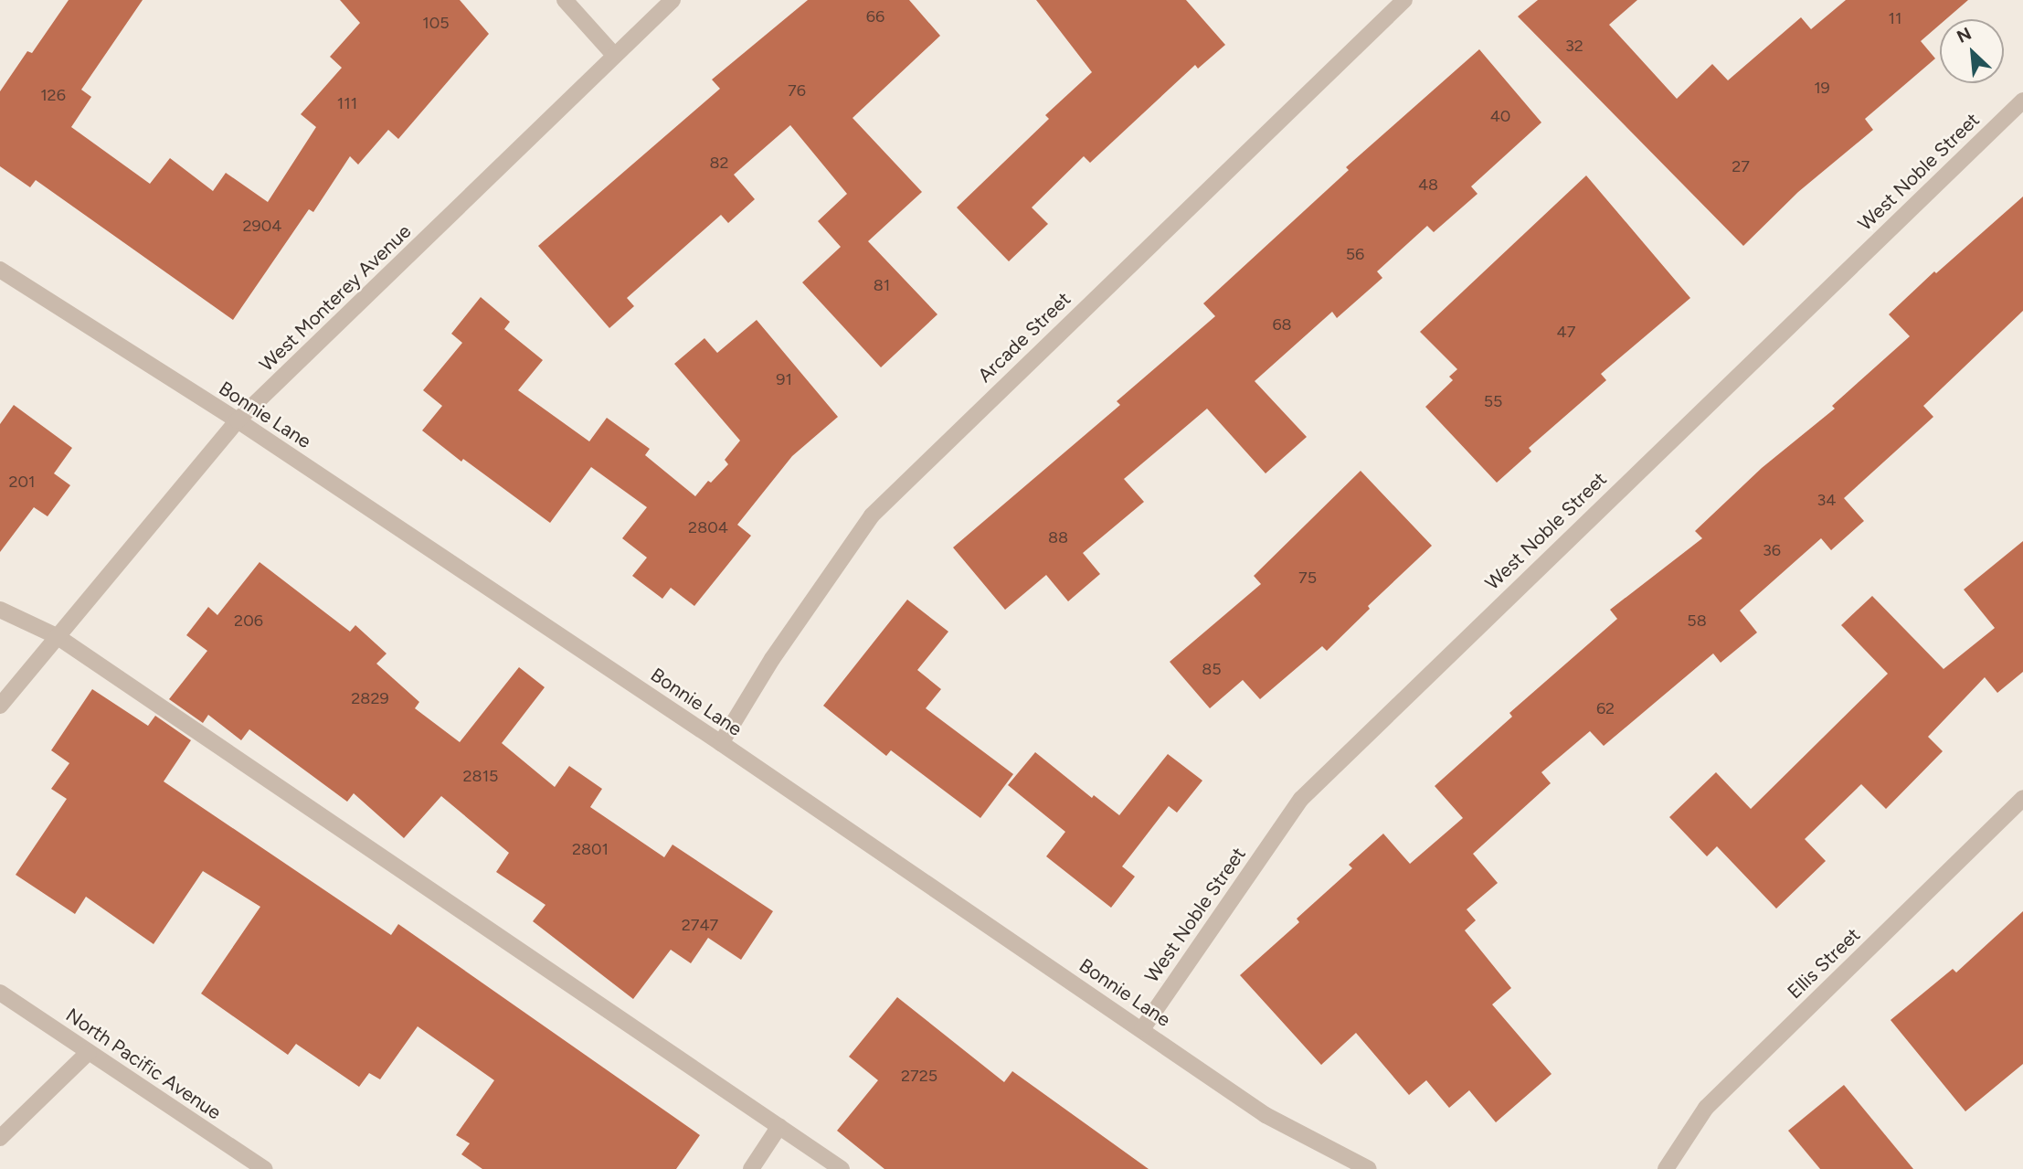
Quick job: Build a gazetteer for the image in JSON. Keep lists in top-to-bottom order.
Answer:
{
  "streets": {
    "street": [
      "West Noble Street",
      "West Monterey Avenue",
      "Arcade Street",
      "Bonnie Lane",
      "Ellis Street",
      "North Pacific Avenue"
    ]
  },
  "crossings": [
    ["West Noble Street", "Bonnie Lane"],
    ["West Monterey Avenue", "Bonnie Lane"],
    ["Arcade Street", "Bonnie Lane"]
  ],
  "house_numbers": [
    "66",
    "11",
    "105",
    "32",
    "19",
    "76",
    "126",
    "111",
    "40",
    "82",
    "27",
    "48",
    "2904",
    "56",
    "81",
    "68",
    "47",
    "91",
    "55",
    "201",
    "34",
    "2804",
    "88",
    "36",
    "75",
    "206",
    "58",
    "85",
    "2829",
    "62",
    "2815",
    "2801",
    "2747",
    "2725"
  ],
  "north": "top left"
}
